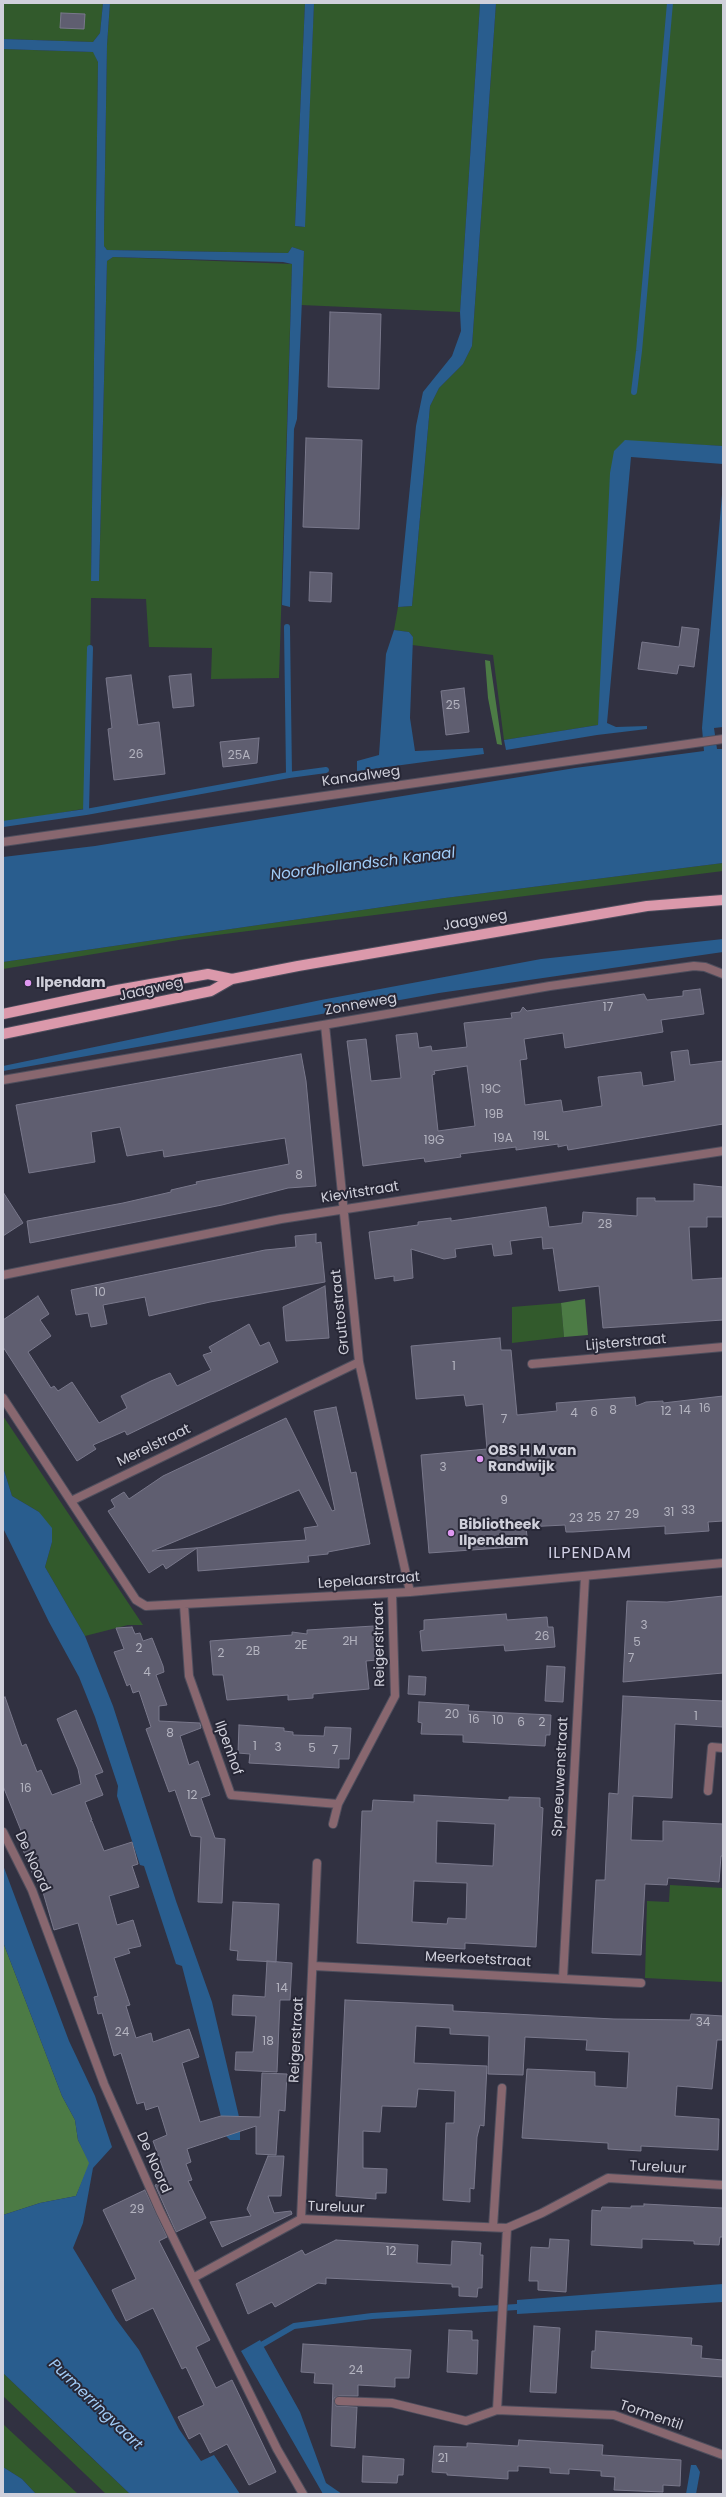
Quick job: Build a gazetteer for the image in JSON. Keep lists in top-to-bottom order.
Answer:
{
  "streets": {
    "main road": ["Jaagweg"],
    "street": [
      "Kanaalweg",
      "Zonneweg",
      "Kievitstraat",
      "Gruttostraat",
      "Lijsterstraat",
      "Merelstraat",
      "Lepelaarstraat",
      "Reigerstraat",
      "Ilpenhof",
      "Spreeuwenstraat",
      "De Noord",
      "Meerkoetstraat",
      "Tureluur",
      "Tormentil"
    ]
  },
  "crossings": [
    ["Zonneweg", "Gruttostraat"],
    ["Kievitstraat", "Gruttostraat"],
    ["Gruttostraat", "Merelstraat"],
    ["Gruttostraat", "Lepelaarstraat"],
    ["Merelstraat", "Lepelaarstraat"],
    ["Lepelaarstraat", "Reigerstraat"],
    ["Lepelaarstraat", "Ilpenhof"],
    ["Lepelaarstraat", "Spreeuwenstraat"],
    ["Reigerstraat", "Ilpenhof"],
    ["Reigerstraat", "Meerkoetstraat"],
    ["Reigerstraat", "Tureluur"],
    ["Spreeuwenstraat", "Meerkoetstraat"],
    ["De Noord", "Tureluur"]
  ],
  "districts": ["ILPENDAM"],
  "water": ["Noordhollandsch Kanaal", "Purmerringvaart"],
  "places": ["Ilpendam", "OBS H M van Randwijk", "Bibliotheek Ilpendam"],
  "house_numbers": [
    "25",
    "26",
    "25A",
    "17",
    "19C",
    "19B",
    "19L",
    "19A",
    "19G",
    "8",
    "28",
    "10",
    "1",
    "16",
    "8",
    "14",
    "12",
    "6",
    "4",
    "7",
    "3",
    "9",
    "33",
    "31",
    "29",
    "27",
    "25",
    "23",
    "3",
    "26",
    "2H",
    "5",
    "2E",
    "2",
    "2B",
    "2",
    "7",
    "4",
    "20",
    "1",
    "16",
    "10",
    "6",
    "2",
    "8",
    "1",
    "3",
    "5",
    "7",
    "16",
    "12",
    "14",
    "34",
    "24",
    "18",
    "29",
    "12",
    "24",
    "21"
  ]
}
